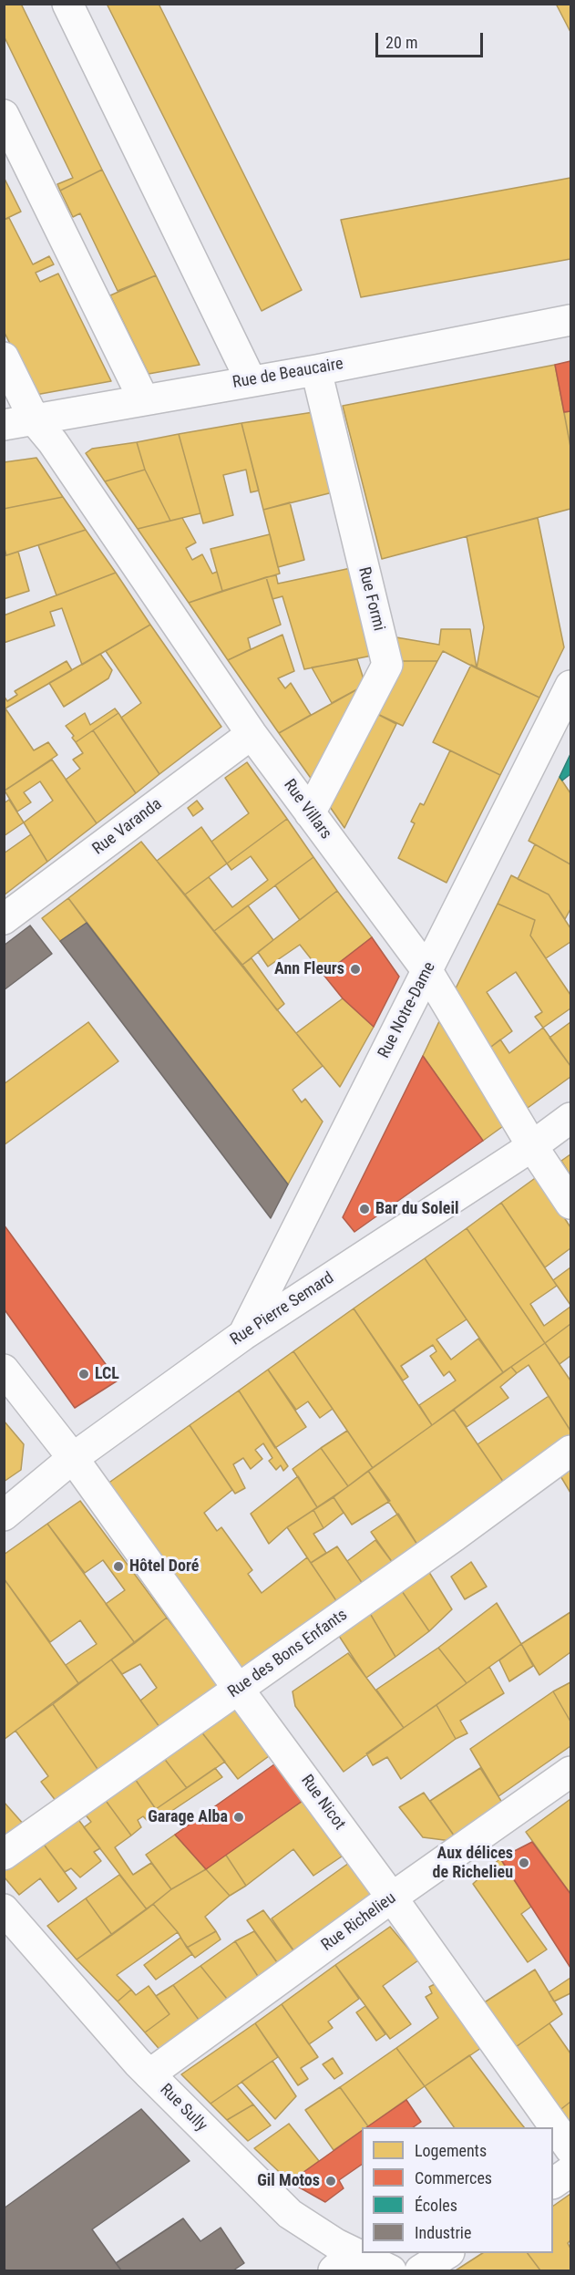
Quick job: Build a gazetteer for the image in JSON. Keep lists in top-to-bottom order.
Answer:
{
  "streets": {
    "street": [
      "Rue de Beaucaire",
      "Rue Formi",
      "Rue Villars",
      "Rue Varanda",
      "Rue Notre-Dame",
      "Rue Pierre Semard",
      "Rue des Bons Enfants",
      "Rue Nicot",
      "Rue Richelieu",
      "Rue Sully"
    ]
  },
  "crossings": [
    ["Rue de Beaucaire", "Rue Formi"],
    ["Rue de Beaucaire", "Rue Villars"],
    ["Rue Formi", "Rue Villars"],
    ["Rue Villars", "Rue Varanda"],
    ["Rue Villars", "Rue Notre-Dame"],
    ["Rue Villars", "Rue Pierre Semard"],
    ["Rue Notre-Dame", "Rue Pierre Semard"],
    ["Rue Pierre Semard", "Rue Nicot"],
    ["Rue des Bons Enfants", "Rue Nicot"],
    ["Rue Nicot", "Rue Richelieu"],
    ["Rue Richelieu", "Rue Sully"]
  ],
  "places": [
    "Ann Fleurs",
    "Bar du Soleil",
    "LCL",
    "Hôtel Doré",
    "Garage Alba",
    "Aux délices de Richelieu",
    "Gil Motos"
  ],
  "legend": [
    "Logements",
    "Commerces",
    "Écoles",
    "Industrie"
  ],
  "scale_bar": "20 m"
}
